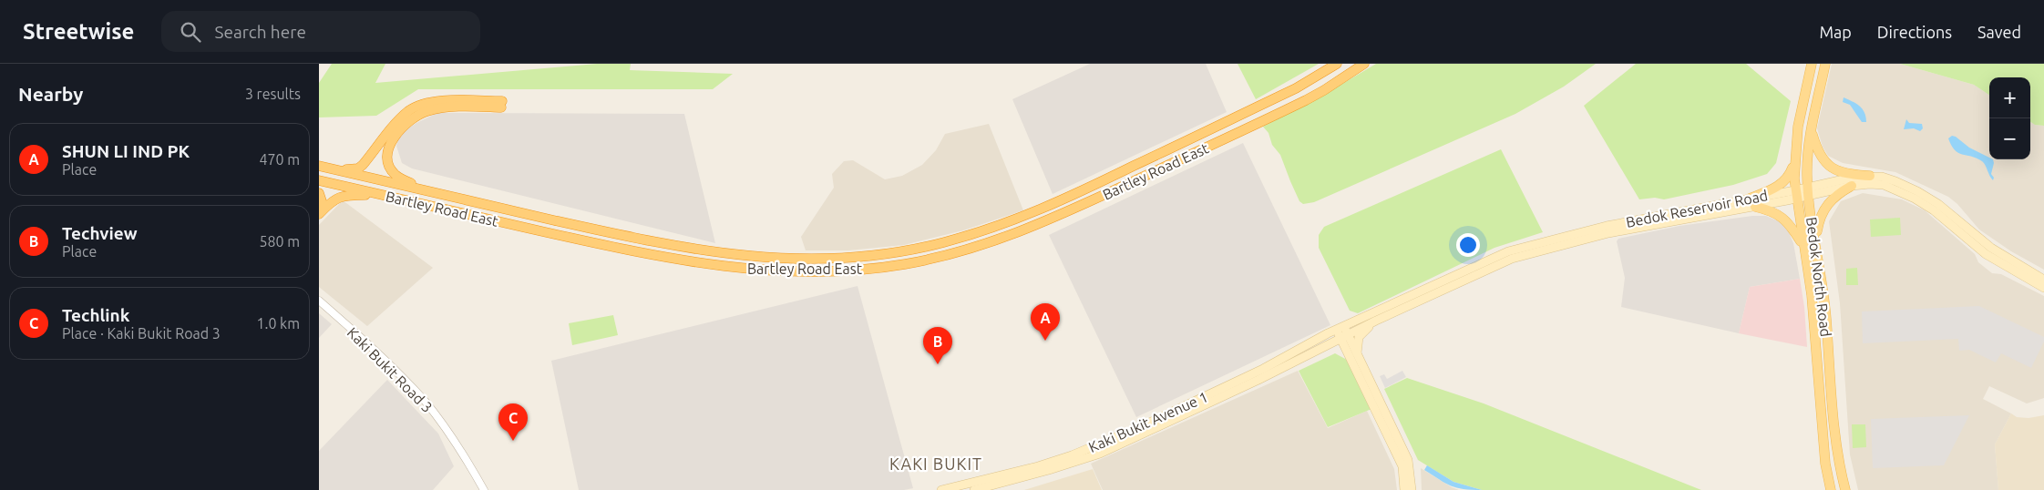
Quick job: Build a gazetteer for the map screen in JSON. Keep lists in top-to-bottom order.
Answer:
{
  "streets": {
    "highway": ["Bartley Road East"],
    "main road": ["Bedok Reservoir Road", "Bedok North Road", "Kaki Bukit Avenue 1"],
    "street": ["Kaki Bukit Road 3"]
  },
  "crossings": [
    ["Bedok Reservoir Road", "Bedok North Road"],
    ["Bedok Reservoir Road", "Kaki Bukit Avenue 1"]
  ],
  "districts": ["KAKI BUKIT"],
  "page": {
    "header": "Streetwise",
    "search": "Search here",
    "nav": ["Map", "Directions", "Saved"],
    "heading": ["Nearby", "3 results"],
    "map_buttons": ["+", "−"],
    "list": [
      {
        "mark": "A",
        "name": "SHUN LI IND PK",
        "note": "Place",
        "value": "470 m"
      },
      {
        "mark": "B",
        "name": "Techview",
        "note": "Place",
        "value": "580 m"
      },
      {
        "mark": "C",
        "name": "Techlink",
        "note": "Place · Kaki Bukit Road 3",
        "value": "1.0 km"
      }
    ],
    "pins": ["A", "B", "C"]
  }
}
